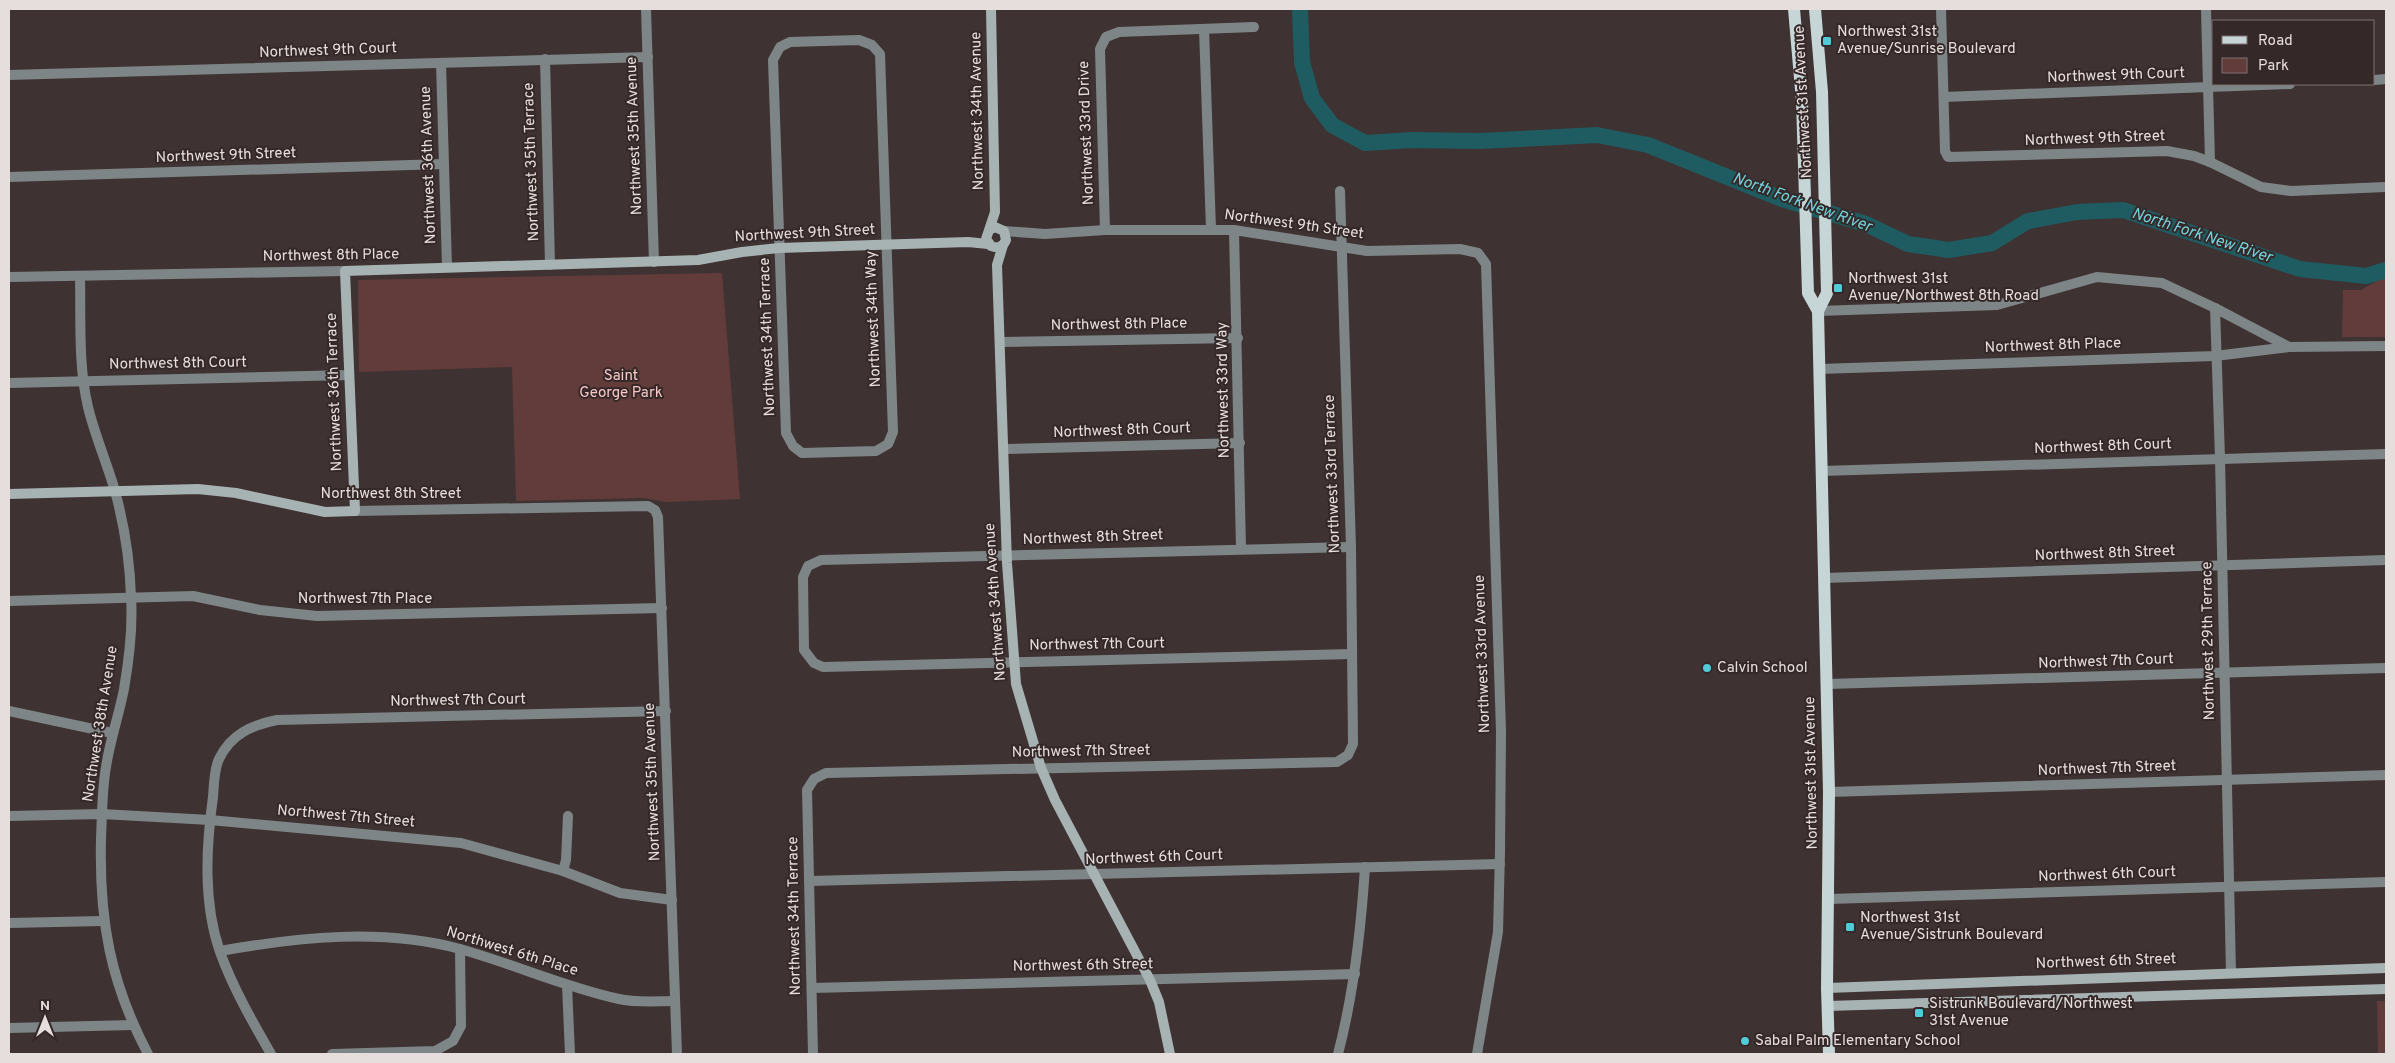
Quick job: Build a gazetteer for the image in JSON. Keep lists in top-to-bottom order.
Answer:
{
  "streets": {
    "main road": ["Northwest 31st Avenue"],
    "street": [
      "Northwest 9th Court",
      "Northwest 34th Avenue",
      "Northwest 33rd Drive",
      "Northwest 35th Avenue",
      "Northwest 9th Street",
      "Northwest 35th Terrace",
      "Northwest 36th Avenue",
      "Northwest 8th Place",
      "Northwest 34th Way",
      "Northwest 34th Terrace",
      "Northwest 8th Court",
      "Northwest 33rd Way",
      "Northwest 36th Terrace",
      "Northwest 33rd Terrace",
      "Northwest 8th Street",
      "Northwest 7th Place",
      "Northwest 29th Terrace",
      "Northwest 7th Court",
      "Northwest 33rd Avenue",
      "Northwest 38th Avenue",
      "Northwest 7th Street",
      "Northwest 6th Court",
      "Northwest 6th Place",
      "Northwest 6th Street"
    ]
  },
  "crossings": [
    ["Northwest 9th Court", "Northwest 35th Avenue"],
    ["Northwest 9th Court", "Northwest 9th Street"],
    ["Northwest 9th Court", "Northwest 35th Terrace"],
    ["Northwest 9th Court", "Northwest 36th Avenue"],
    ["Northwest 31st Avenue", "Northwest 8th Place"],
    ["Northwest 31st Avenue", "Northwest 8th Court"],
    ["Northwest 31st Avenue", "Northwest 8th Street"],
    ["Northwest 31st Avenue", "Northwest 7th Court"],
    ["Northwest 31st Avenue", "Northwest 7th Street"],
    ["Northwest 31st Avenue", "Northwest 6th Court"],
    ["Northwest 31st Avenue", "Northwest 6th Street"],
    ["Northwest 34th Avenue", "Northwest 9th Street"],
    ["Northwest 34th Avenue", "Northwest 8th Place"],
    ["Northwest 34th Avenue", "Northwest 8th Court"],
    ["Northwest 34th Avenue", "Northwest 8th Street"],
    ["Northwest 34th Avenue", "Northwest 7th Court"],
    ["Northwest 34th Avenue", "Northwest 7th Street"],
    ["Northwest 34th Avenue", "Northwest 6th Court"],
    ["Northwest 34th Avenue", "Northwest 6th Street"],
    ["Northwest 33rd Drive", "Northwest 9th Street"],
    ["Northwest 35th Avenue", "Northwest 9th Street"],
    ["Northwest 35th Avenue", "Northwest 8th Place"],
    ["Northwest 35th Avenue", "Northwest 8th Street"],
    ["Northwest 35th Avenue", "Northwest 7th Place"],
    ["Northwest 35th Avenue", "Northwest 7th Court"],
    ["Northwest 35th Avenue", "Northwest 7th Street"],
    ["Northwest 35th Avenue", "Northwest 6th Place"],
    ["Northwest 9th Street", "Northwest 36th Avenue"],
    ["Northwest 9th Street", "Northwest 8th Place"],
    ["Northwest 9th Street", "Northwest 34th Way"],
    ["Northwest 9th Street", "Northwest 34th Terrace"],
    ["Northwest 9th Street", "Northwest 33rd Way"],
    ["Northwest 9th Street", "Northwest 33rd Terrace"],
    ["Northwest 9th Street", "Northwest 33rd Avenue"],
    ["Northwest 35th Terrace", "Northwest 8th Place"],
    ["Northwest 36th Avenue", "Northwest 8th Place"],
    ["Northwest 8th Place", "Northwest 33rd Way"],
    ["Northwest 8th Place", "Northwest 36th Terrace"],
    ["Northwest 8th Place", "Northwest 29th Terrace"],
    ["Northwest 8th Place", "Northwest 38th Avenue"],
    ["Northwest 34th Way", "Northwest 34th Terrace"],
    ["Northwest 34th Terrace", "Northwest 7th Street"],
    ["Northwest 34th Terrace", "Northwest 6th Court"],
    ["Northwest 34th Terrace", "Northwest 6th Street"],
    ["Northwest 8th Court", "Northwest 33rd Way"],
    ["Northwest 8th Court", "Northwest 36th Terrace"],
    ["Northwest 8th Court", "Northwest 29th Terrace"],
    ["Northwest 8th Court", "Northwest 38th Avenue"],
    ["Northwest 33rd Way", "Northwest 8th Street"],
    ["Northwest 36th Terrace", "Northwest 8th Street"],
    ["Northwest 33rd Terrace", "Northwest 8th Street"],
    ["Northwest 33rd Terrace", "Northwest 7th Court"],
    ["Northwest 33rd Terrace", "Northwest 7th Street"],
    ["Northwest 8th Street", "Northwest 29th Terrace"],
    ["Northwest 8th Street", "Northwest 7th Court"],
    ["Northwest 8th Street", "Northwest 38th Avenue"],
    ["Northwest 7th Place", "Northwest 38th Avenue"],
    ["Northwest 29th Terrace", "Northwest 7th Court"],
    ["Northwest 29th Terrace", "Northwest 7th Street"],
    ["Northwest 29th Terrace", "Northwest 6th Court"],
    ["Northwest 29th Terrace", "Northwest 6th Street"],
    ["Northwest 7th Court", "Northwest 7th Street"],
    ["Northwest 33rd Avenue", "Northwest 6th Court"],
    ["Northwest 38th Avenue", "Northwest 7th Street"]
  ],
  "water": ["North Fork New River"],
  "parks": ["Saint George Park"],
  "places": {
    "transit": [
      "Northwest 31st Avenue/Sunrise Boulevard",
      "Northwest 31st Avenue/Northwest 8th Road",
      "Northwest 31st Avenue/Sistrunk Boulevard",
      "Sistrunk Boulevard/Northwest 31st Avenue"
    ],
    "other": ["Calvin School", "Sabal Palm Elementary School"]
  },
  "legend": ["Road", "Park"],
  "north": "top"
}
